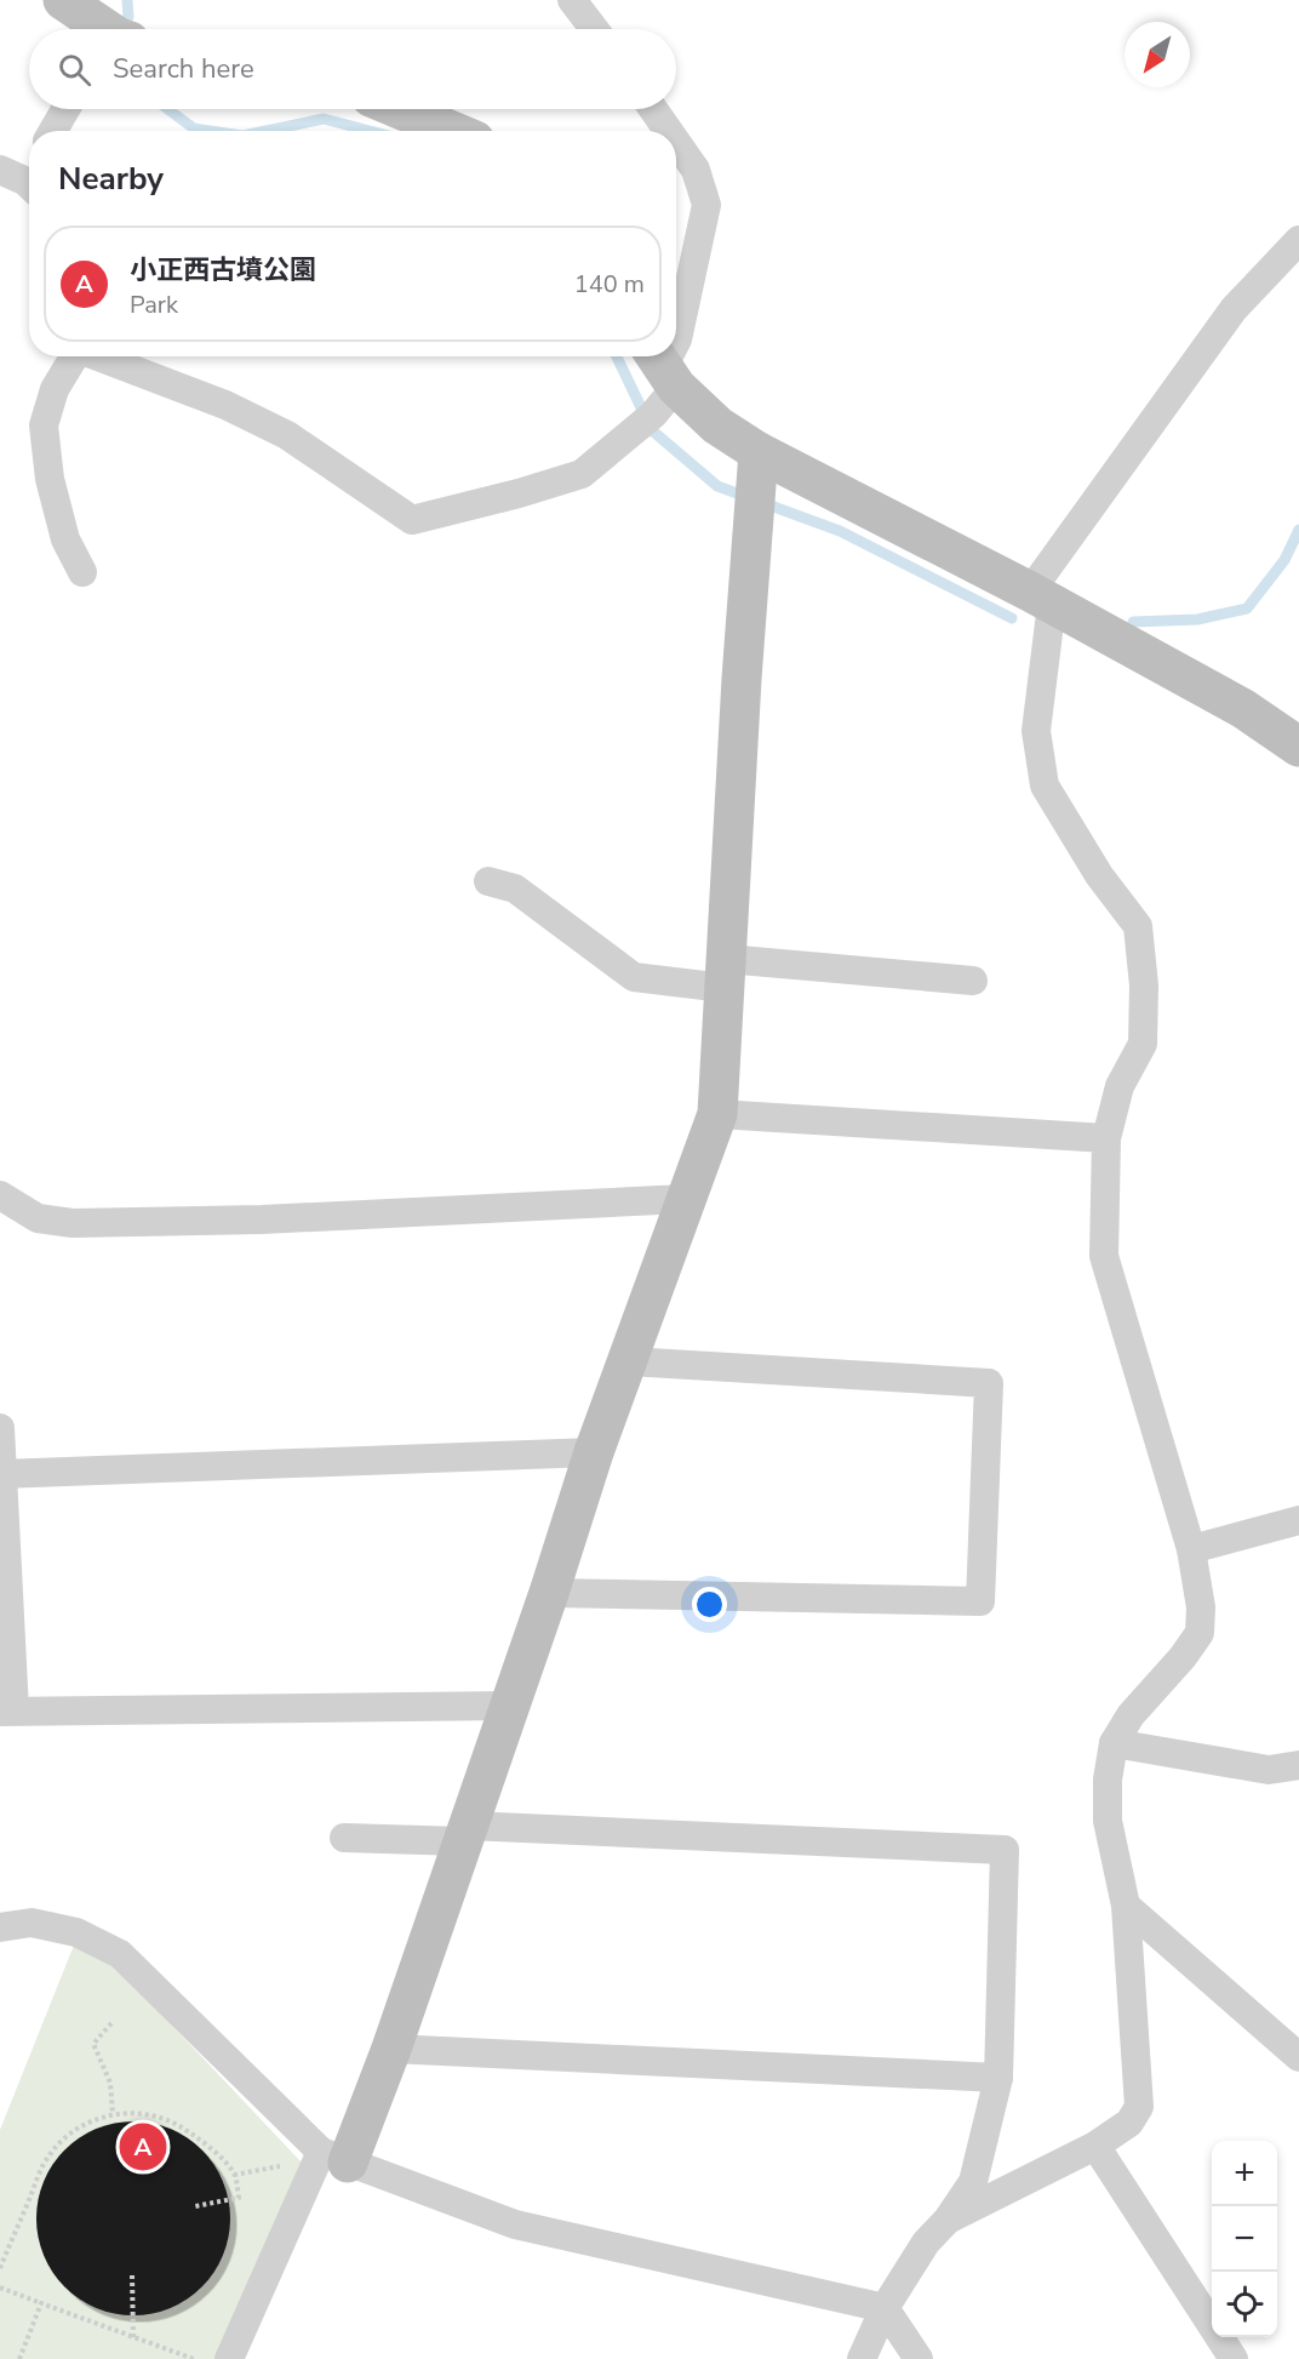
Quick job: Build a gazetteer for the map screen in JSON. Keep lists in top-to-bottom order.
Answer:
{
  "north": "bottom left",
  "page": {
    "search": "Search here",
    "heading": "Nearby",
    "list": [
      {
        "mark": "A",
        "name": "小正西古墳公園",
        "note": "Park",
        "value": "140 m"
      }
    ],
    "pins": "A",
    "map_buttons": ["+", "−"]
  }
}
